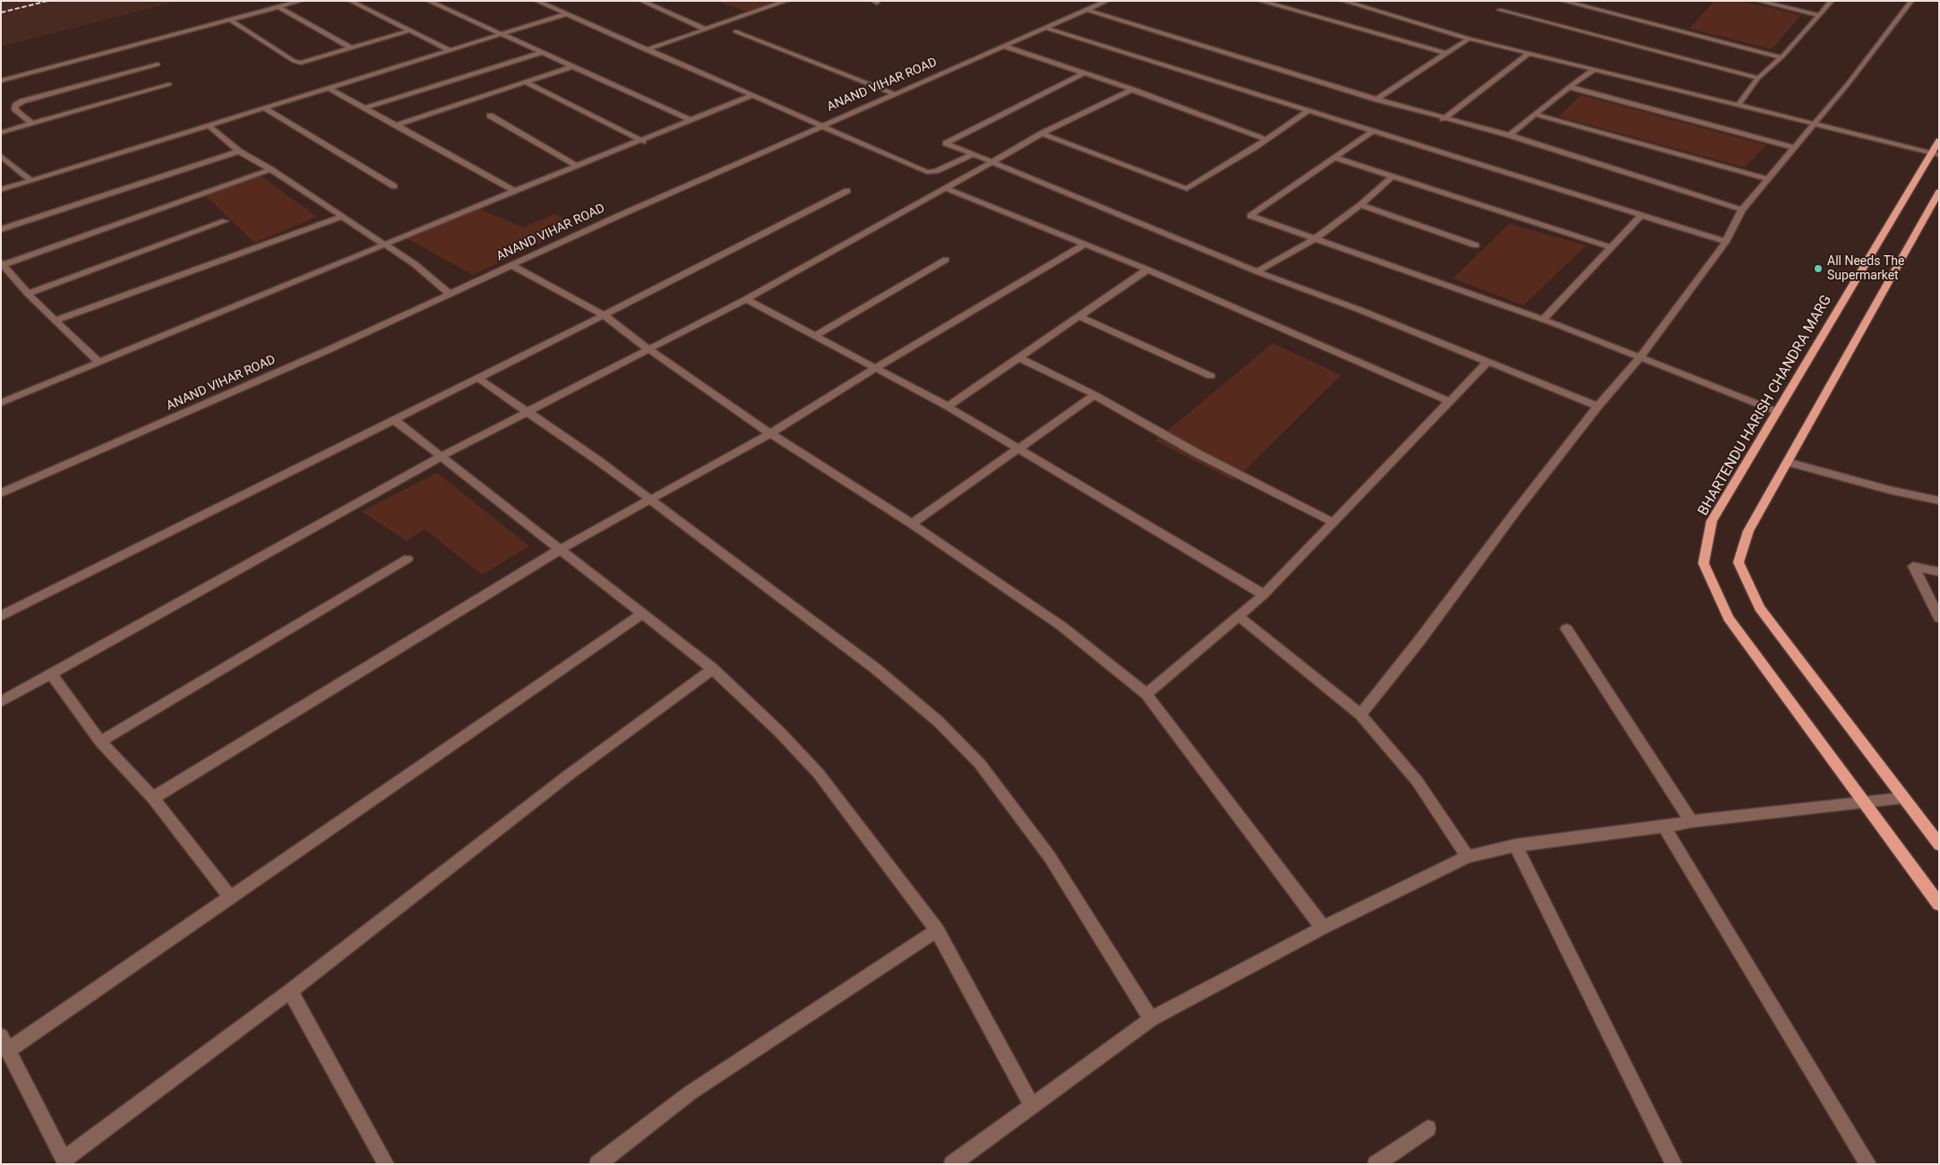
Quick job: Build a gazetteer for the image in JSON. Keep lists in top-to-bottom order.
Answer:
{
  "streets": {
    "main road": ["BHARTENDU HARISH CHANDRA MARG"],
    "street": ["ANAND VIHAR ROAD"]
  },
  "places": ["All Needs The Supermarket"]
}
